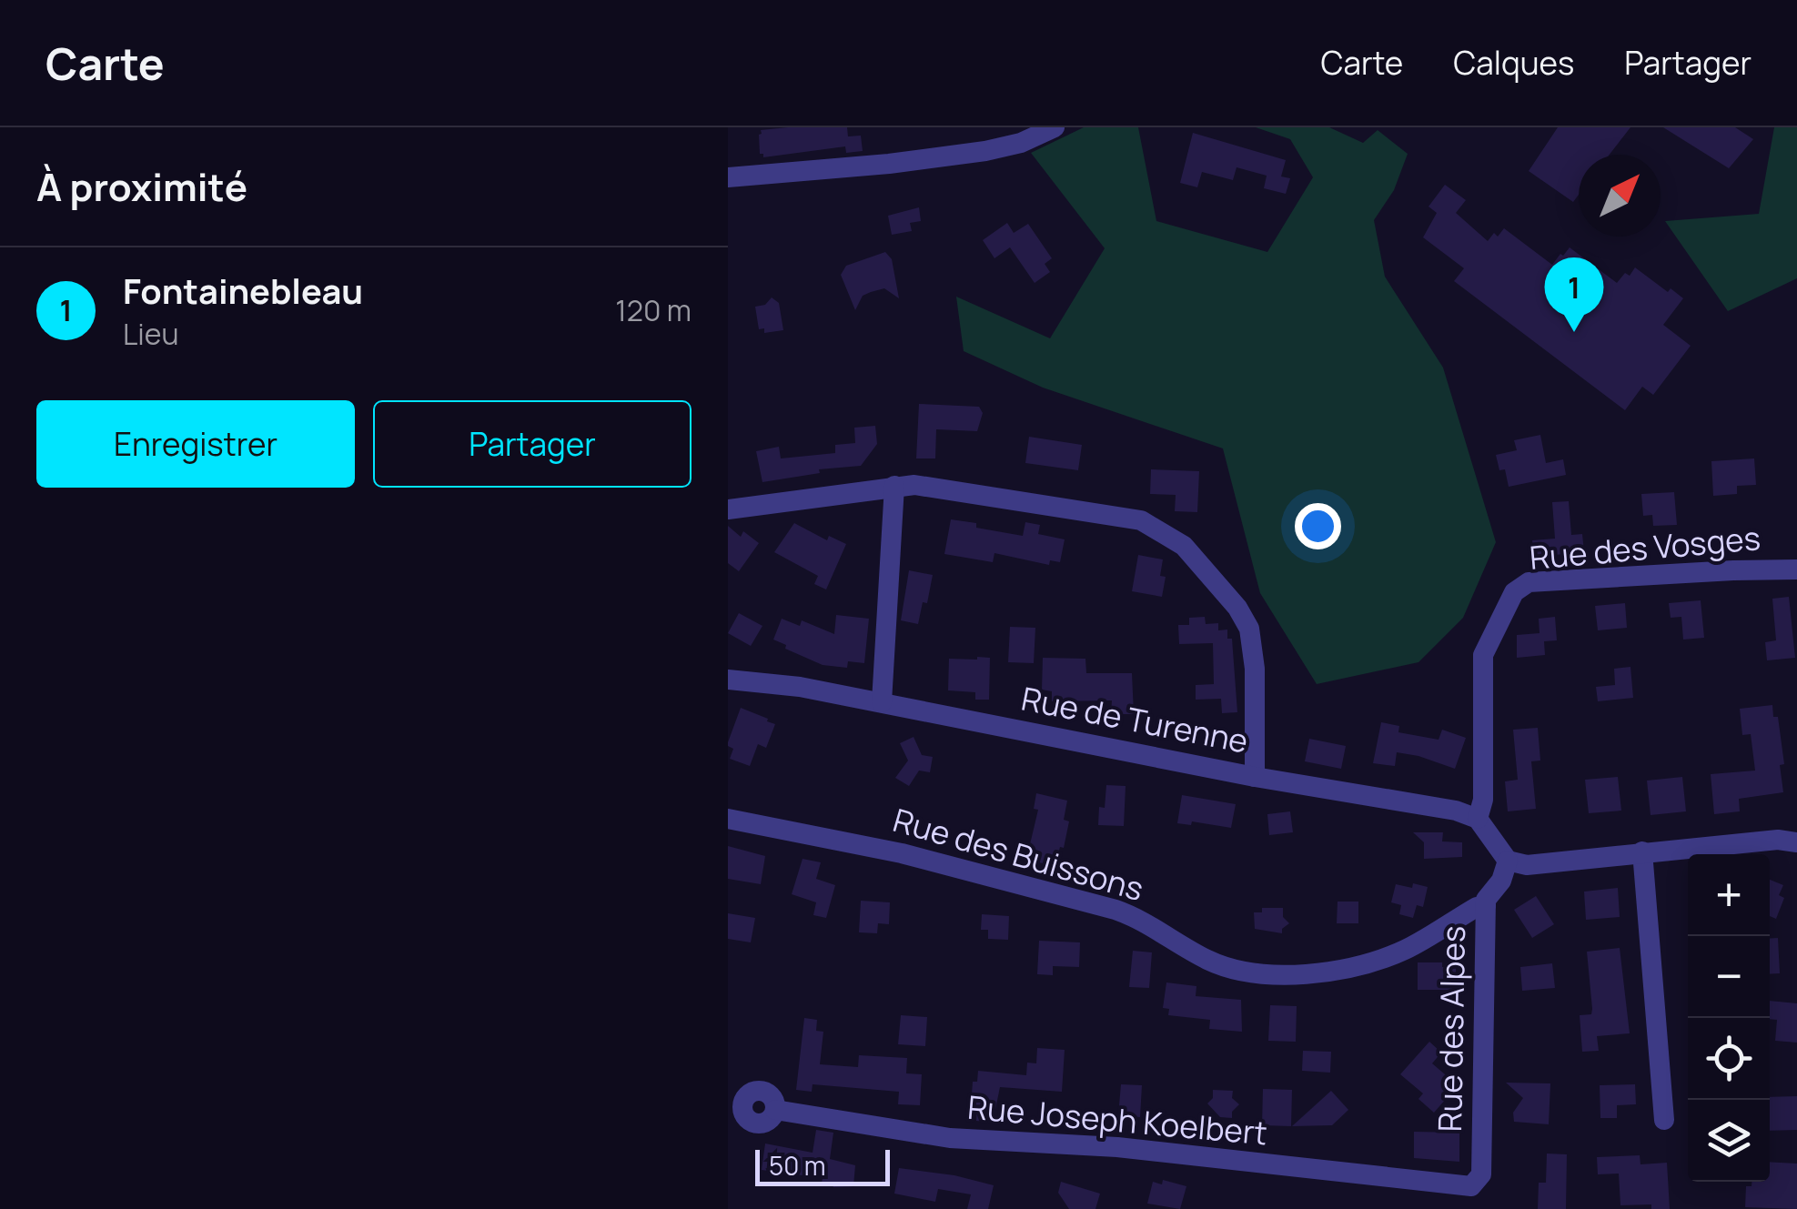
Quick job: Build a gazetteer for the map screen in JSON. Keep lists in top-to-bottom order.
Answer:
{
  "streets": {
    "street": [
      "Rue des Vosges",
      "Rue de Turenne",
      "Rue des Buissons",
      "Rue des Alpes",
      "Rue Joseph Koelbert"
    ]
  },
  "crossings": [
    ["Rue des Vosges", "Rue de Turenne"],
    ["Rue des Buissons", "Rue des Alpes"],
    ["Rue des Alpes", "Rue Joseph Koelbert"]
  ],
  "scale_bar": "50 m",
  "north": "top right",
  "page": {
    "header": "Carte",
    "nav": ["Carte", "Calques", "Partager"],
    "heading": "À proximité",
    "list": [
      {
        "mark": "1",
        "name": "Fontainebleau",
        "note": "Lieu",
        "value": "120 m"
      }
    ],
    "pins": "1",
    "buttons": ["Enregistrer", "Partager"],
    "map_buttons": ["+", "−"],
    "scale": "50 m"
  }
}
